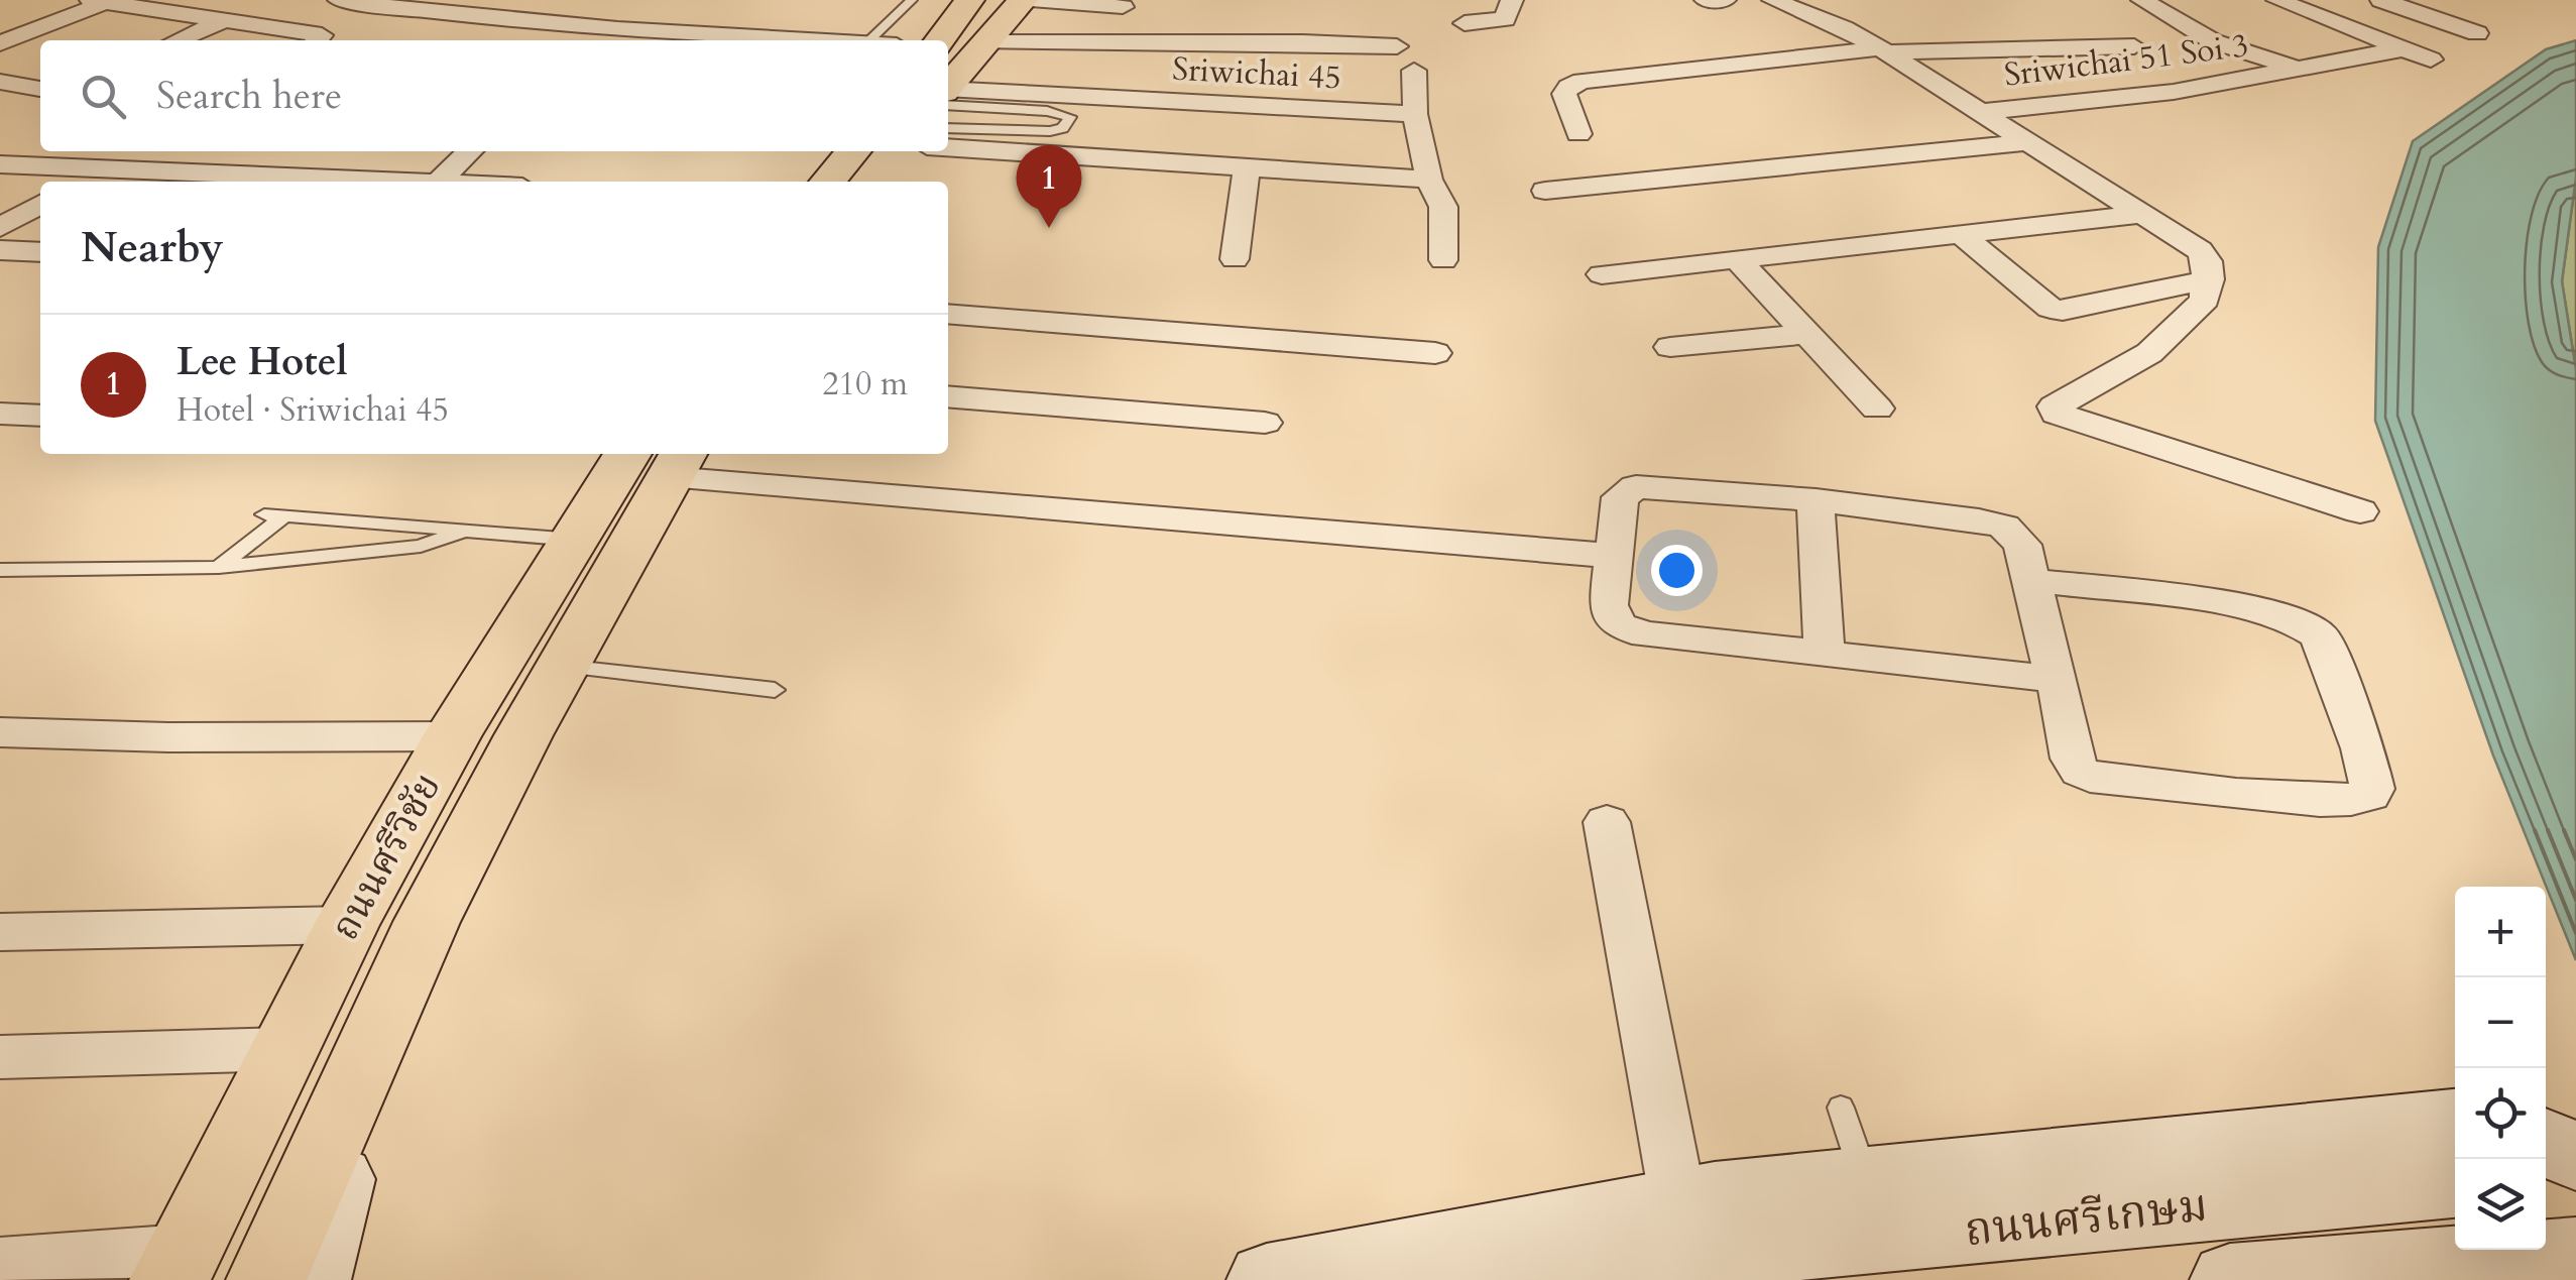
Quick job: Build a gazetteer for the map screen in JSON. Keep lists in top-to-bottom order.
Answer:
{
  "streets": {
    "main road": ["ถนนศรีวิชัย", "ถนนศรีเกษม"],
    "street": ["Sriwichai 51 Soi 3", "Sriwichai 45"]
  },
  "page": {
    "search": "Search here",
    "pins": "1",
    "heading": "Nearby",
    "list": [
      {
        "mark": "1",
        "name": "Lee Hotel",
        "note": "Hotel · Sriwichai 45",
        "value": "210 m"
      }
    ],
    "map_buttons": ["+", "−"]
  }
}
